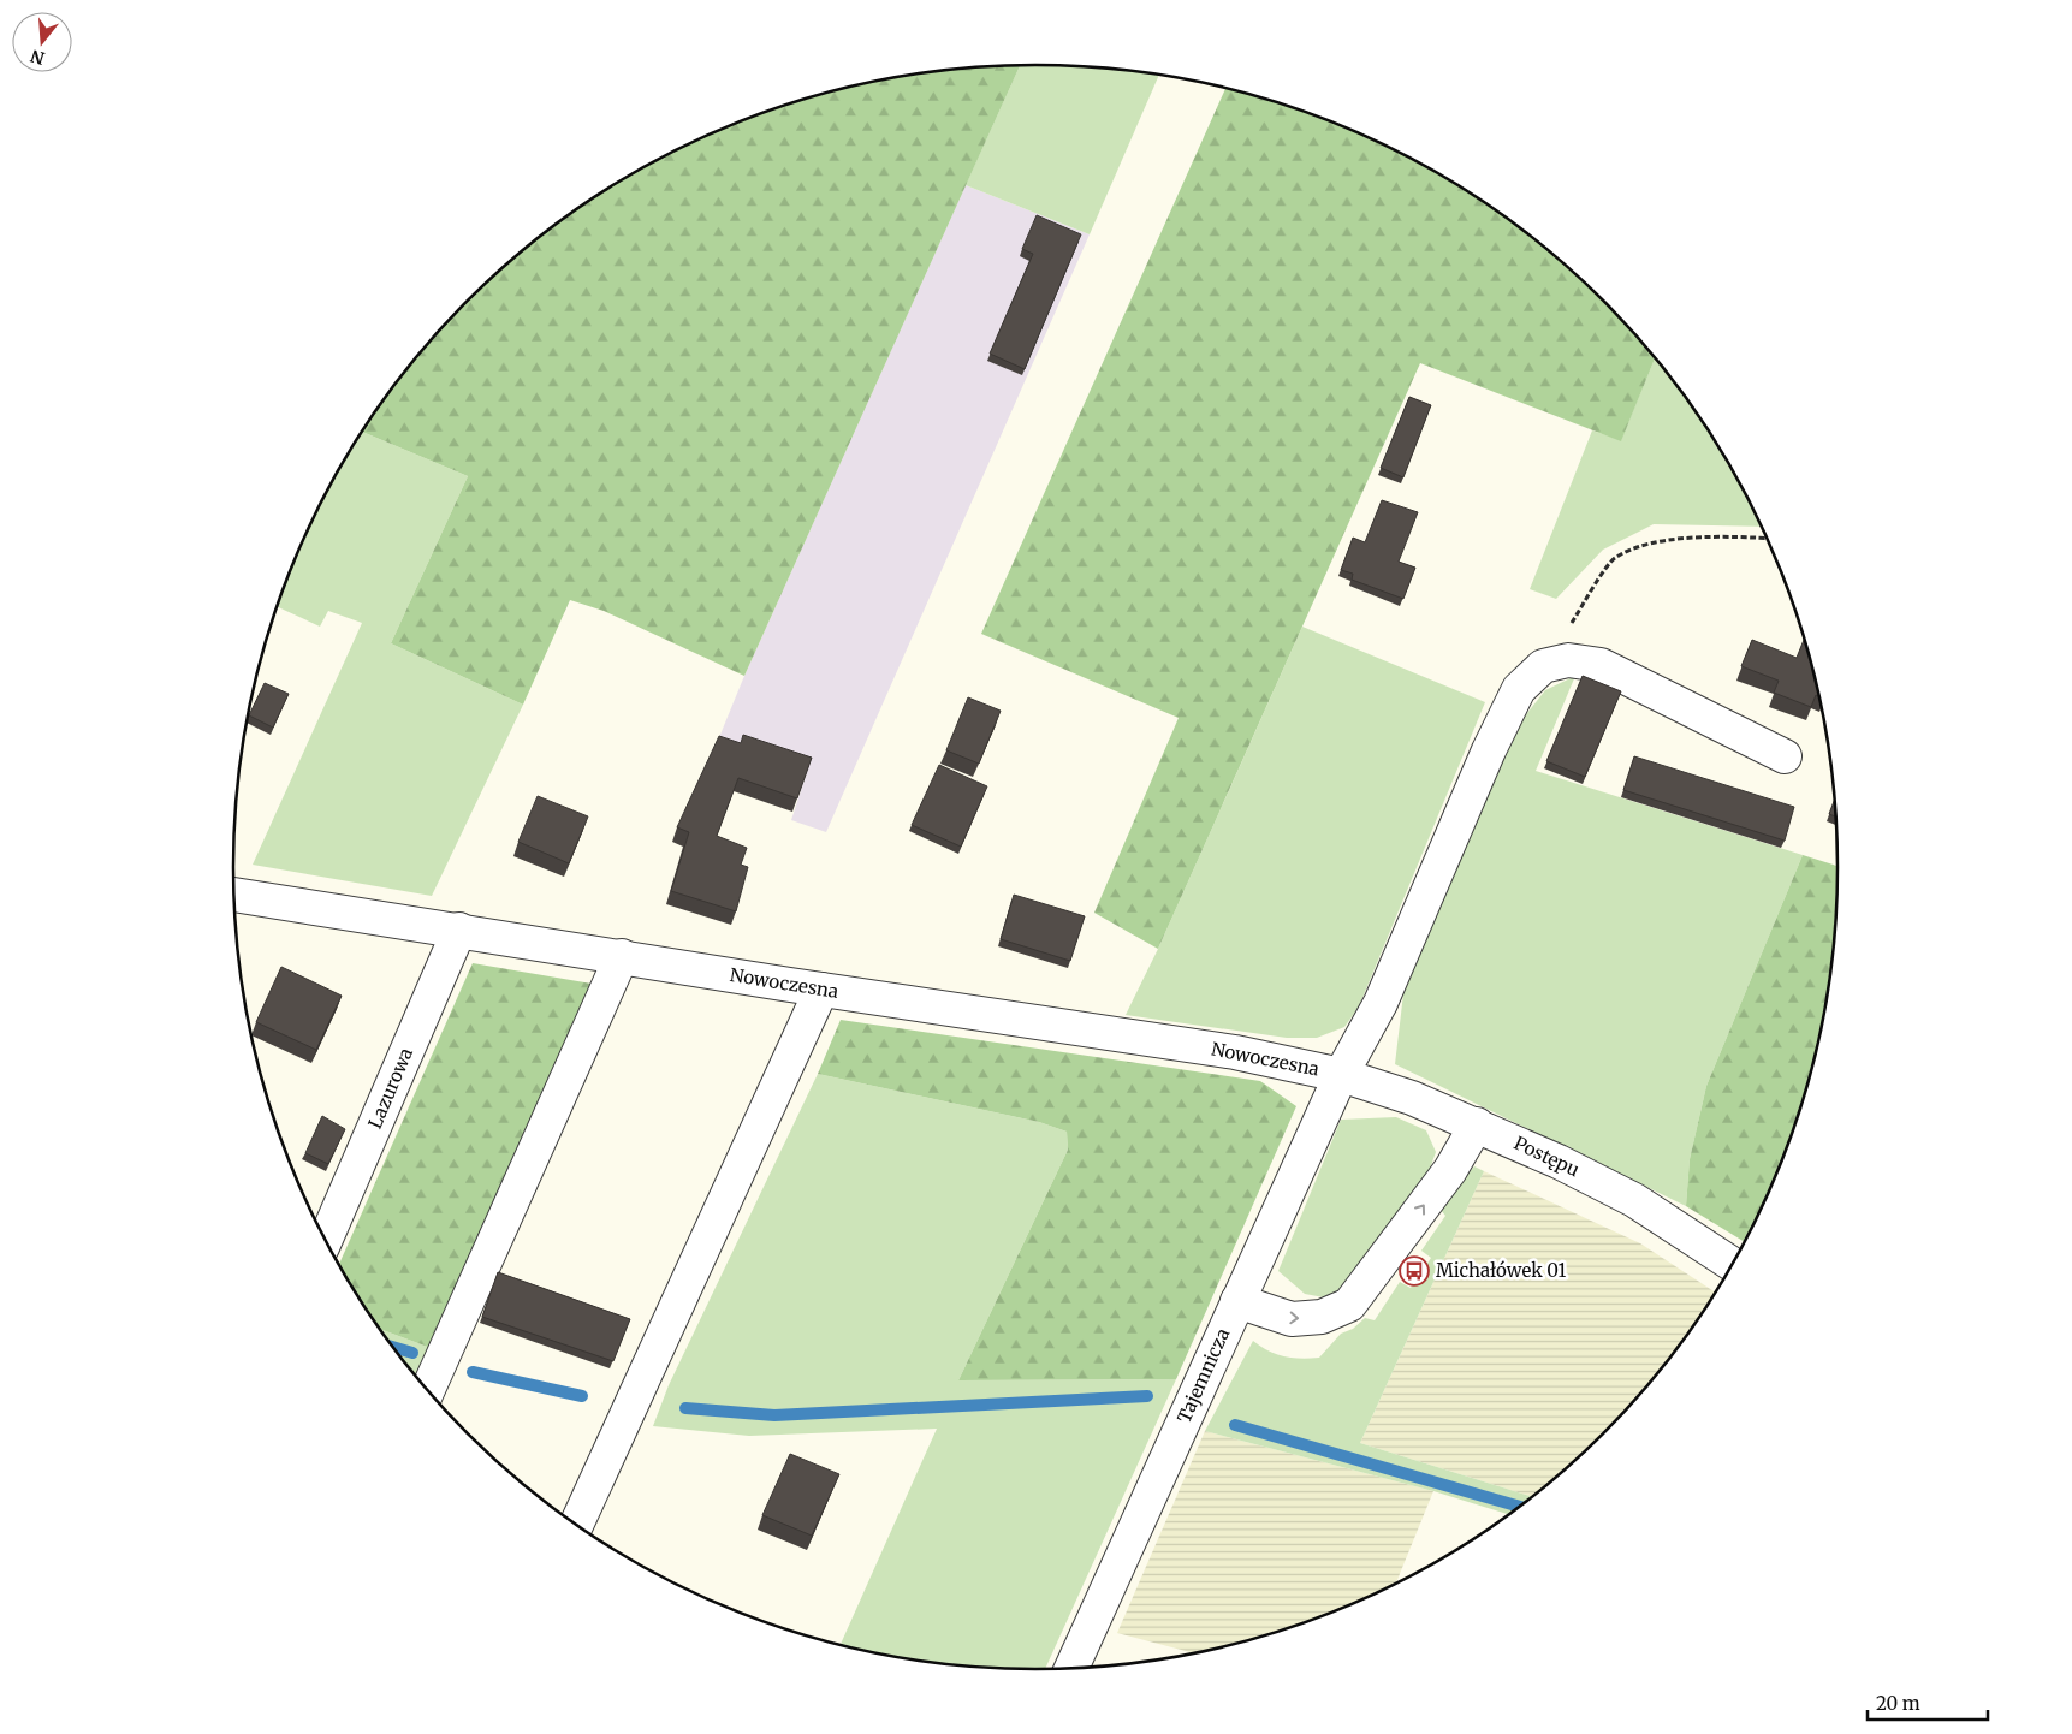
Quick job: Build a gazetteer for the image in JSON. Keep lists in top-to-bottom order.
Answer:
{
  "streets": {
    "street": [
      "Nowoczesna",
      "Lazurowa",
      "Postępu",
      "Tajemnicza"
    ]
  },
  "crossings": [
    ["Nowoczesna", "Lazurowa"],
    ["Nowoczesna", "Postępu"],
    ["Nowoczesna", "Tajemnicza"],
    ["Postępu", "Tajemnicza"]
  ],
  "places": {
    "bus stop": ["Michałówek 01"]
  },
  "scale_bar": "20 m",
  "north": "bottom"
}
